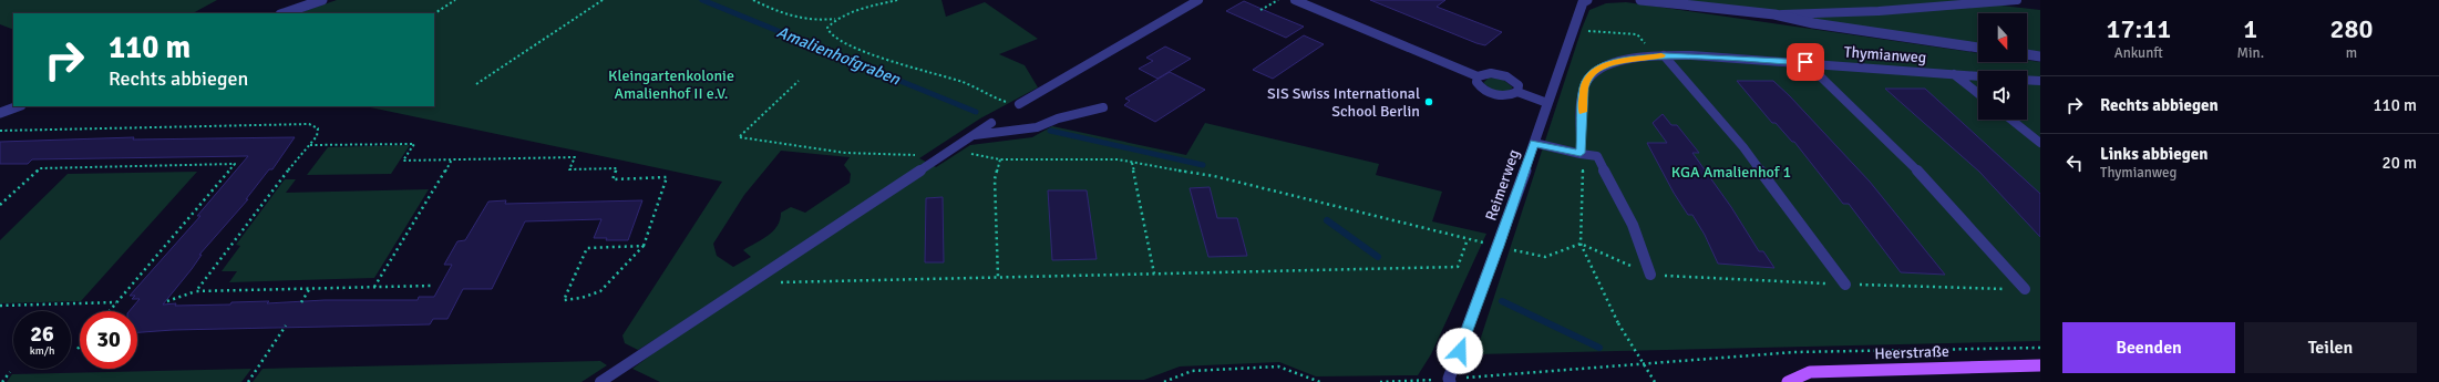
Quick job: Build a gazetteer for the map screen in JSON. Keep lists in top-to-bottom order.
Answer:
{
  "streets": {
    "main road": ["Heerstraße"],
    "street": ["Reimerweg"],
    "lane": ["Thymianweg"]
  },
  "water": ["Amalienhofgraben"],
  "parks": ["Kleingartenkolonie Amalienhof II e.V.", "KGA Amalienhof 1"],
  "places": ["SIS Swiss International School Berlin"],
  "north": "bottom",
  "page": {
    "eta": [
      "17:11",
      "Ankunft",
      "1",
      "Min.",
      "280",
      "m"
    ],
    "turn": ["110 m", "Rechts abbiegen"],
    "list": [
      {
        "name": "Rechts abbiegen",
        "value": "110 m"
      },
      {
        "name": "Links abbiegen",
        "note": "Thymianweg",
        "value": "20 m"
      }
    ],
    "speed": "26 km/h",
    "limit": "30",
    "buttons": ["Beenden", "Teilen"]
  }
}
